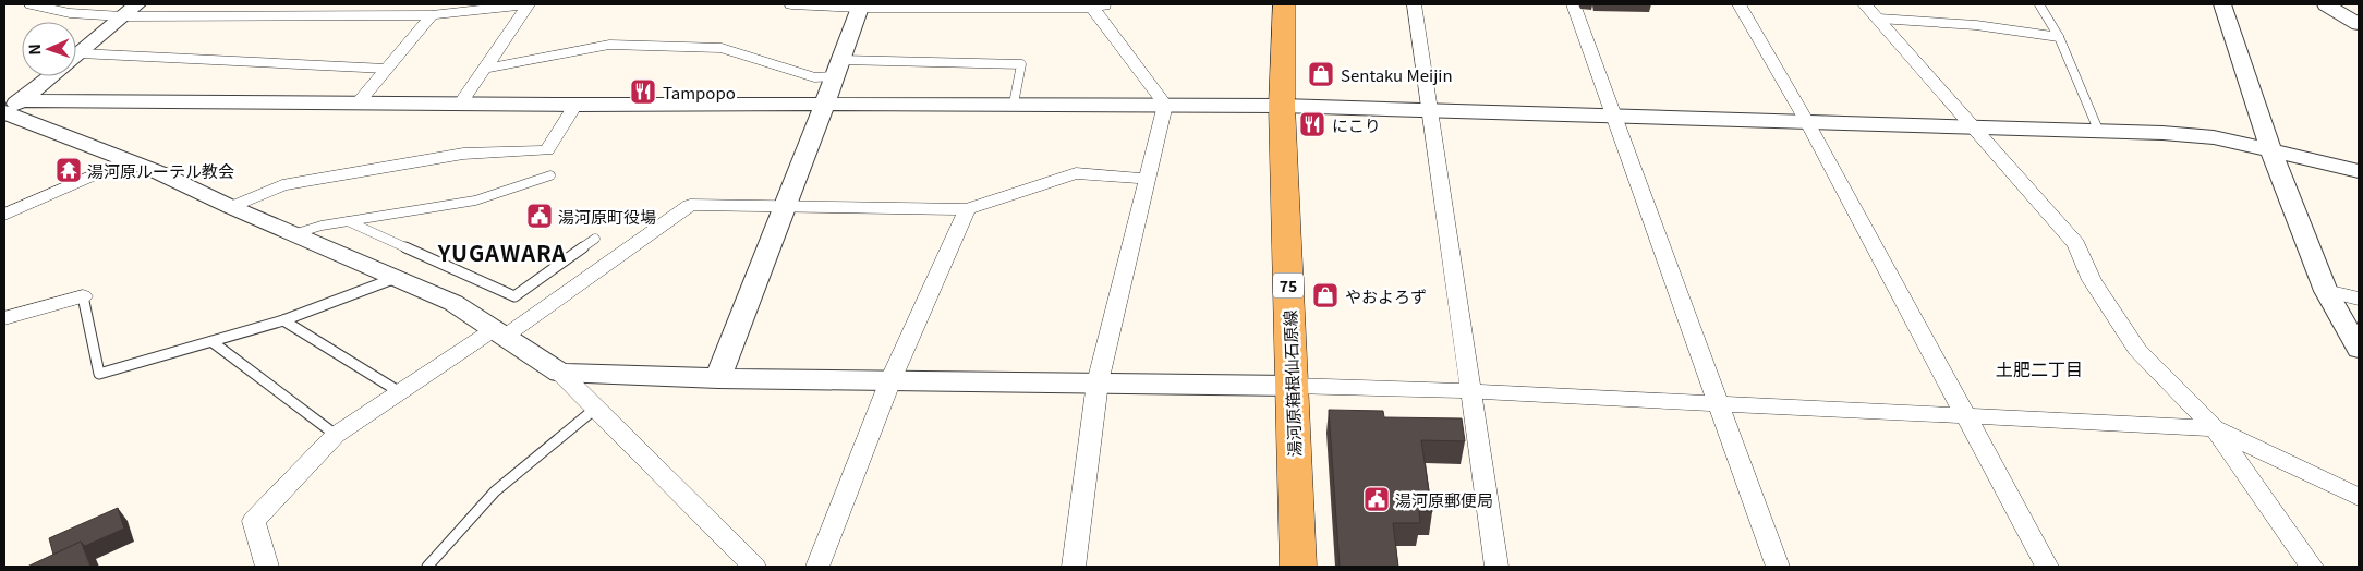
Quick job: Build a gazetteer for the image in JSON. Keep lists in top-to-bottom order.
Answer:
{
  "streets": {
    "main road": ["75", "湯河原箱根仙石原線"]
  },
  "districts": ["YUGAWARA", "土肥二丁目"],
  "places": {
    "shop": ["Sentaku Meijin", "やおよろず"],
    "restaurant": ["Tampopo", "にこり"],
    "temple": ["湯河原ルーテル教会"],
    "public building": ["湯河原町役場", "湯河原郵便局"]
  },
  "north": "left"
}
